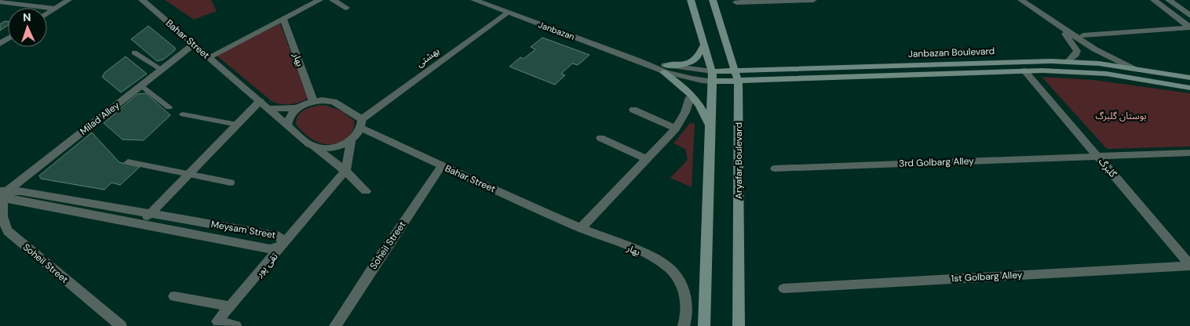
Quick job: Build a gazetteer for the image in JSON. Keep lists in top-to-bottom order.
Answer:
{
  "streets": {
    "main road": ["Janbazan Boulevard", "Aryafar Boulevard"],
    "street": [
      "Janbazan",
      "Bahar Street",
      "بهشتی",
      "بهار",
      "Milad Alley",
      "3rd Golbarg Alley",
      "گلبرگ",
      "Meysam Street",
      "Soheil Street",
      "تقی پور",
      "1st Golbarg Alley"
    ]
  },
  "crossings": [
    ["Janbazan", "Janbazan Boulevard"],
    ["Janbazan", "بهشتی"],
    ["Bahar Street", "بهشتی"],
    ["Bahar Street", "بهار"],
    ["Bahar Street", "Milad Alley"],
    ["Bahar Street", "Soheil Street"],
    ["Janbazan Boulevard", "Aryafar Boulevard"],
    ["Janbazan Boulevard", "گلبرگ"],
    ["بهشتی", "بهار"],
    ["Milad Alley", "Meysam Street"],
    ["Milad Alley", "Soheil Street"],
    ["3rd Golbarg Alley", "گلبرگ"],
    ["گلبرگ", "1st Golbarg Alley"],
    ["Meysam Street", "Soheil Street"],
    ["Meysam Street", "تقی پور"]
  ],
  "parks": ["بوستان گلبرگ"],
  "north": "top"
}
